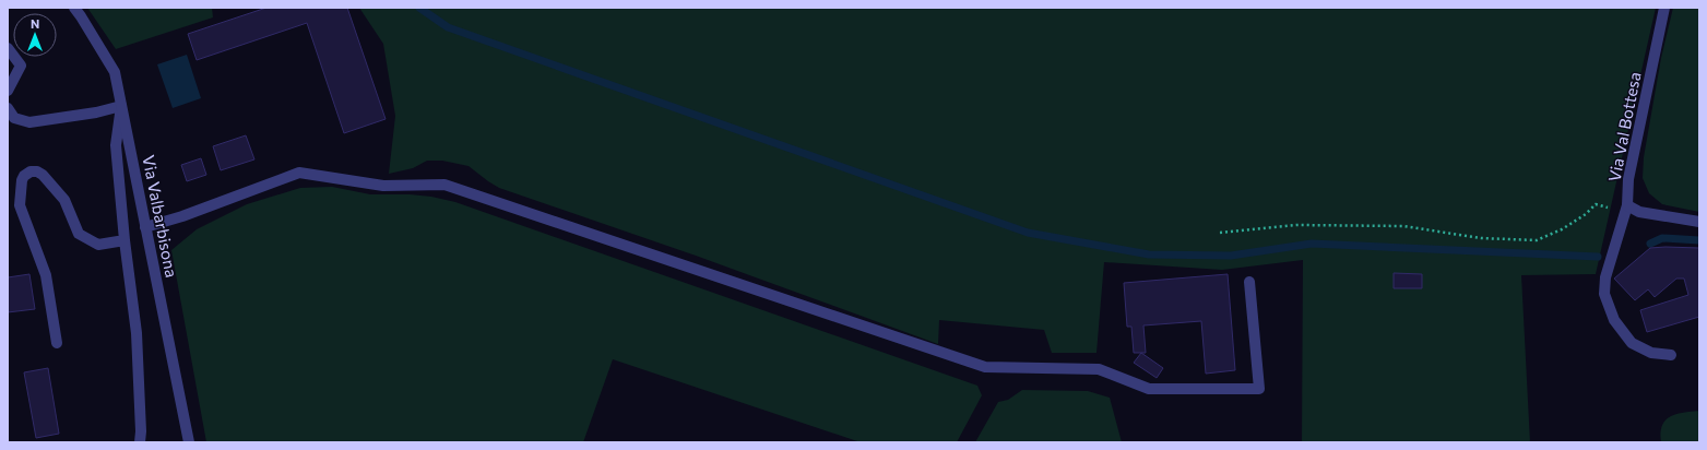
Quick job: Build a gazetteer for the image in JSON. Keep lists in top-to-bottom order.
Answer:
{
  "streets": {
    "street": ["Via Val Bottesa", "Via Valbarbisona"]
  },
  "north": "top"
}
